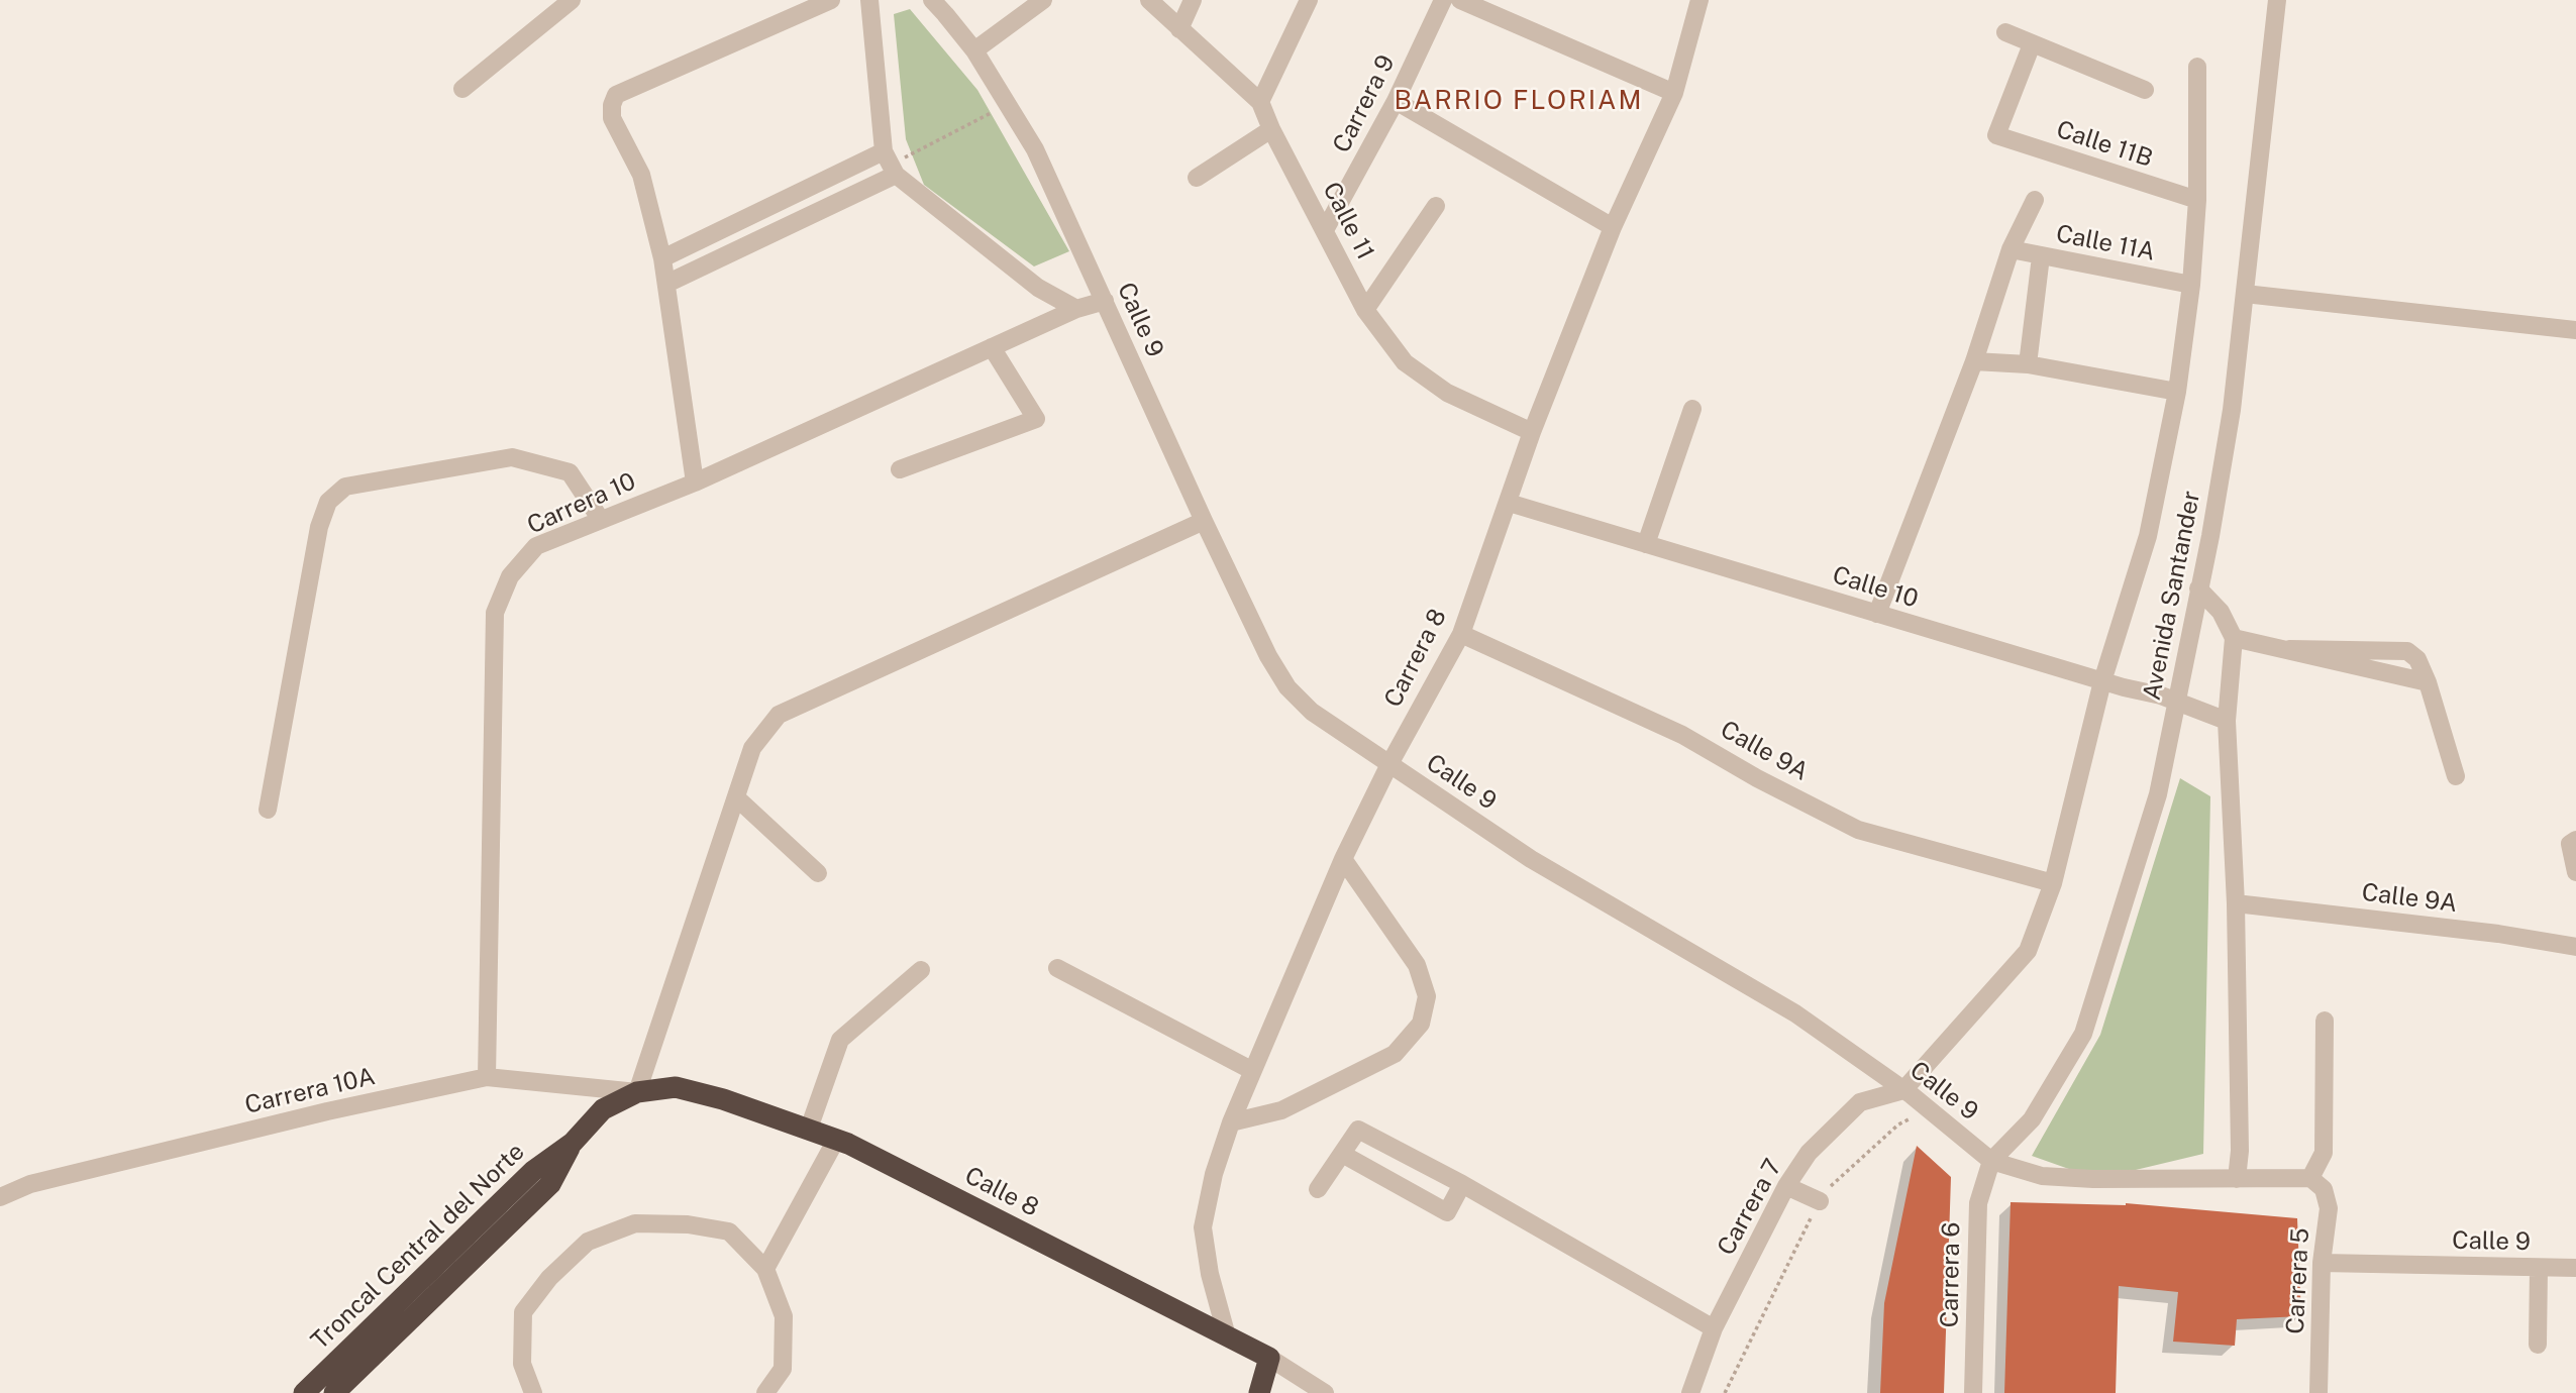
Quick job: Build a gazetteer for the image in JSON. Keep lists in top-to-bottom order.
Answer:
{
  "streets": {
    "highway": ["Calle 8", "Troncal Central del Norte"],
    "street": [
      "Carrera 9",
      "Calle 11B",
      "Calle 11",
      "Calle 11A",
      "Calle 9",
      "Carrera 10",
      "Calle 10",
      "Avenida Santander",
      "Carrera 8",
      "Calle 9A",
      "Carrera 10A",
      "Carrera 7",
      "Carrera 6",
      "Carrera 5"
    ]
  },
  "crossings": [
    ["Carrera 9", "Calle 11"],
    ["Calle 11", "Carrera 8"],
    ["Calle 9", "Carrera 10"],
    ["Calle 9", "Avenida Santander"],
    ["Calle 9", "Carrera 8"],
    ["Calle 9", "Carrera 7"],
    ["Calle 9", "Carrera 6"],
    ["Calle 9", "Carrera 5"],
    ["Carrera 10", "Carrera 10A"],
    ["Calle 10", "Avenida Santander"],
    ["Calle 10", "Carrera 8"],
    ["Avenida Santander", "Carrera 6"],
    ["Carrera 8", "Calle 9A"],
    ["Carrera 8", "Calle 8"],
    ["Carrera 10A", "Calle 8"],
    ["Carrera 10A", "Troncal Central del Norte"],
    ["Calle 8", "Troncal Central del Norte"]
  ],
  "districts": ["BARRIO FLORIAM"]
}
